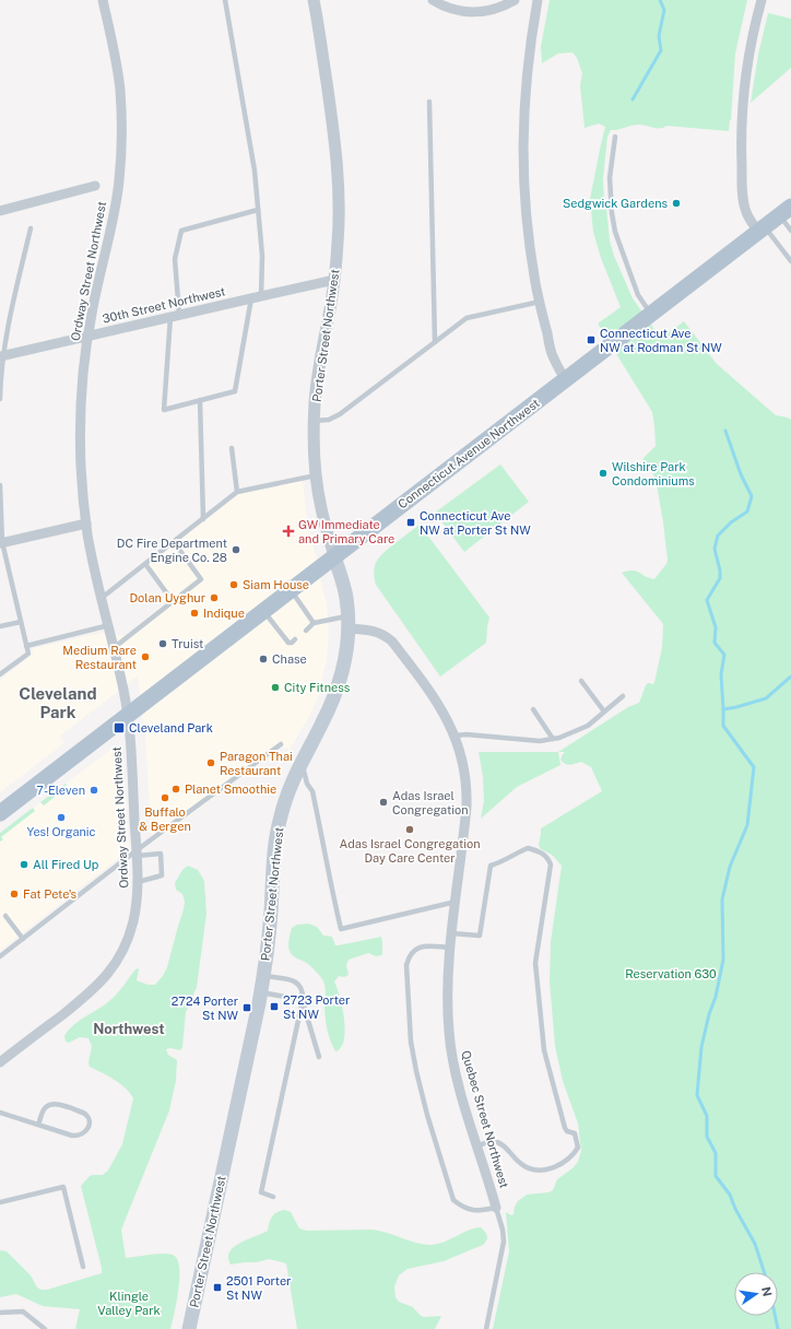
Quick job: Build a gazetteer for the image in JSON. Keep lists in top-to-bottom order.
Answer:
{
  "streets": {
    "main road": ["Porter Street Northwest", "Connecticut Avenue Northwest"],
    "street": ["Ordway Street Northwest", "30th Street Northwest", "Quebec Street Northwest"]
  },
  "crossings": [
    ["Ordway Street Northwest", "30th Street Northwest"],
    ["Ordway Street Northwest", "Connecticut Avenue Northwest"],
    ["30th Street Northwest", "Porter Street Northwest"],
    ["Porter Street Northwest", "Connecticut Avenue Northwest"],
    ["Porter Street Northwest", "Quebec Street Northwest"]
  ],
  "districts": ["Cleveland Park", "Northwest"],
  "parks": ["Reservation 630", "Klingle Valley Park"],
  "places": {
    "other": [
      "Sedgwick Gardens",
      "Wilshire Park Condominiums",
      "DC Fire Department Engine Co. 28",
      "Siam House",
      "Dolan Uyghur",
      "Indique",
      "Truist",
      "Medium Rare Restaurant",
      "Chase",
      "City Fitness",
      "Paragon Thai Restaurant",
      "Planet Smoothie",
      "7-Eleven",
      "Buffalo & Bergen",
      "Adas Israel Congregation",
      "Yes! Organic",
      "Adas Israel Congregation Day Care Center",
      "All Fired Up",
      "Fat Pete's"
    ],
    "transit": [
      "Connecticut Ave NW at Rodman St NW",
      "Connecticut Ave NW at Porter St NW",
      "Cleveland Park",
      "2723 Porter St NW",
      "2724 Porter St NW",
      "2501 Porter St NW"
    ],
    "health": ["GW Immediate and Primary Care"]
  },
  "north": "right"
}
